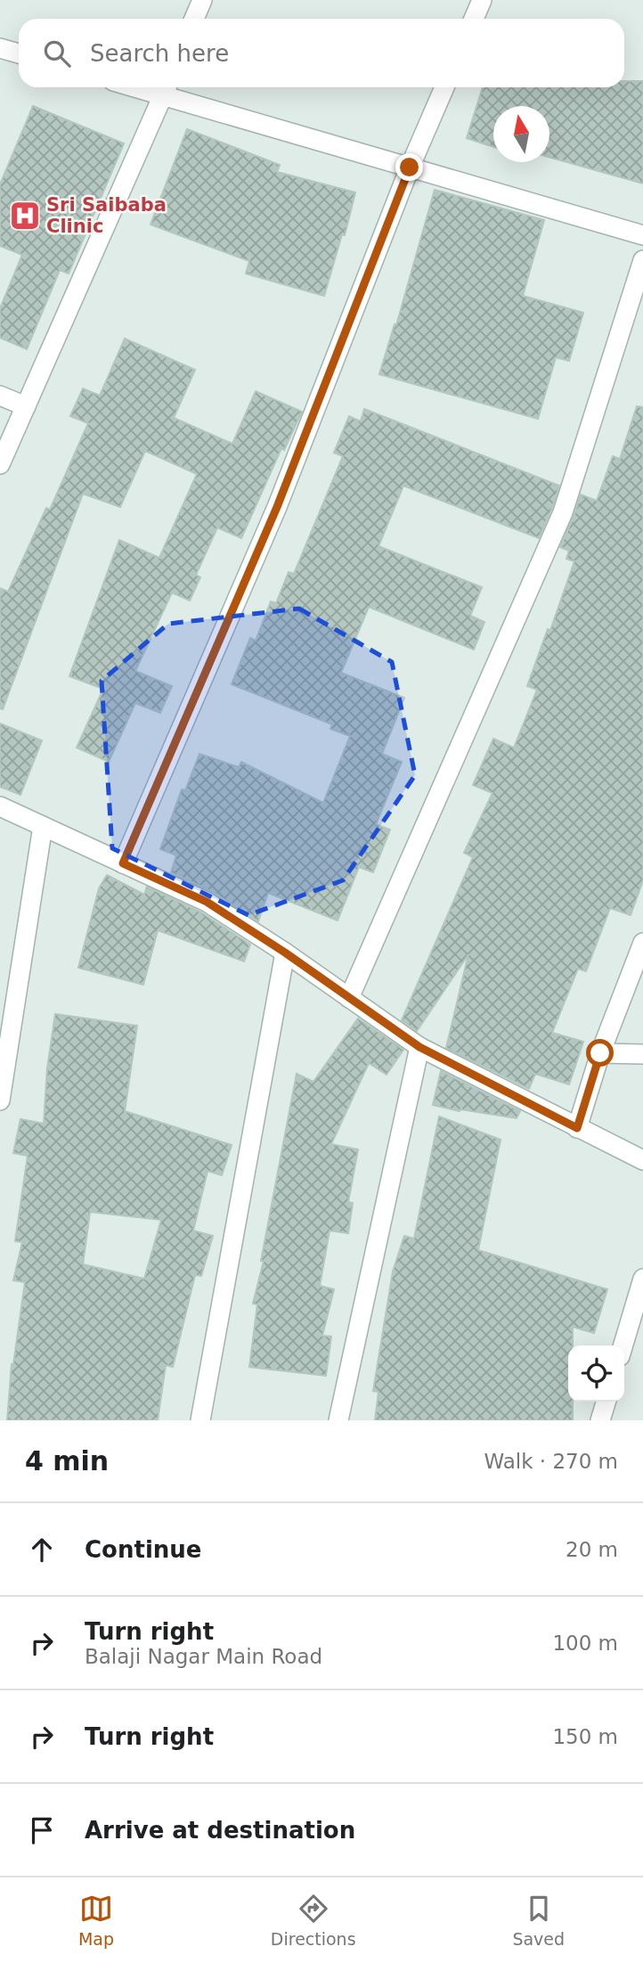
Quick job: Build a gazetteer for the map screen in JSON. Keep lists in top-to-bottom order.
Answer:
{
  "places": {
    "hospital": ["Sri Saibaba Clinic"]
  },
  "north": "top",
  "page": {
    "search": "Search here",
    "heading": ["4 min", "Walk · 270 m"],
    "list": [
      ["Continue", "20 m"],
      ["Turn right", "Balaji Nagar Main Road", "100 m"],
      ["Turn right", "150 m"],
      "Arrive at destination"
    ],
    "nav": ["Map", "Directions", "Saved"]
  }
}
